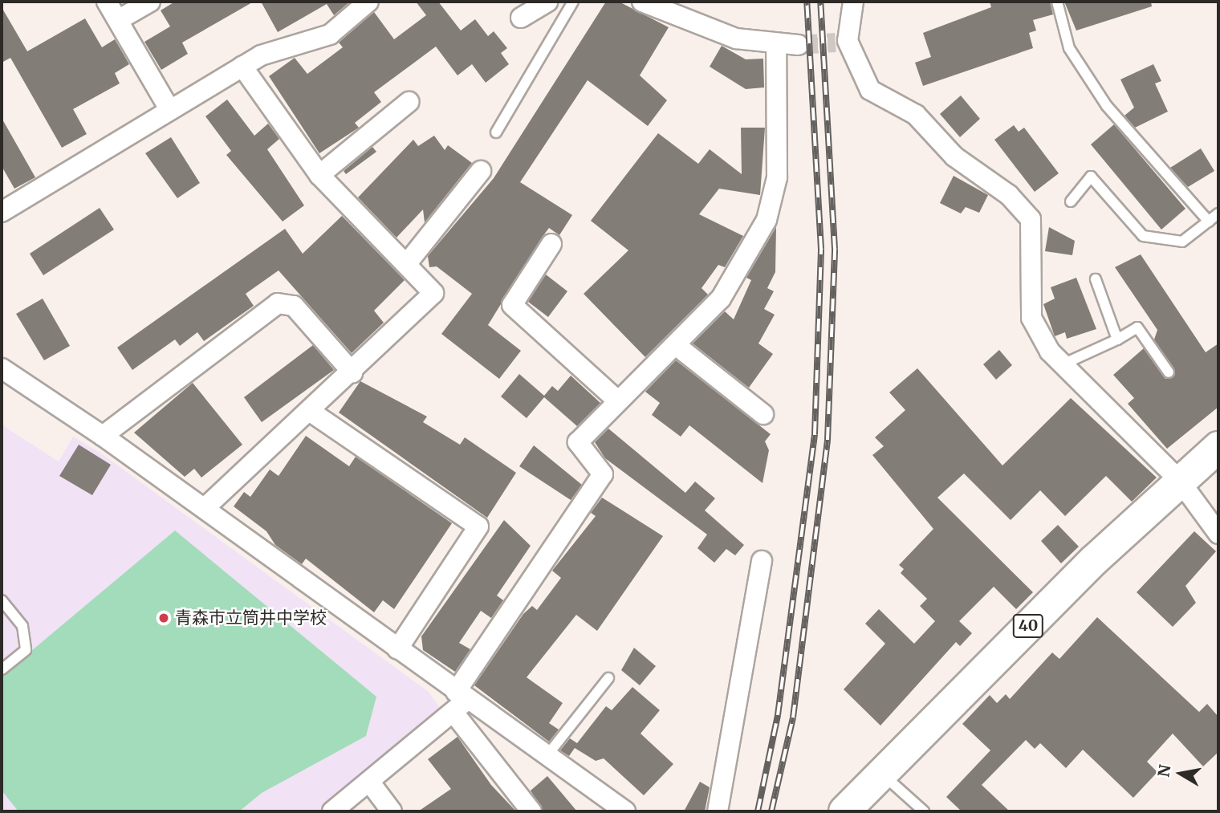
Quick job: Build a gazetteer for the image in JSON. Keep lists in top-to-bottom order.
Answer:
{
  "streets": {
    "main road": ["40"]
  },
  "places": ["青森市立筒井中学校"],
  "north": "left"
}
